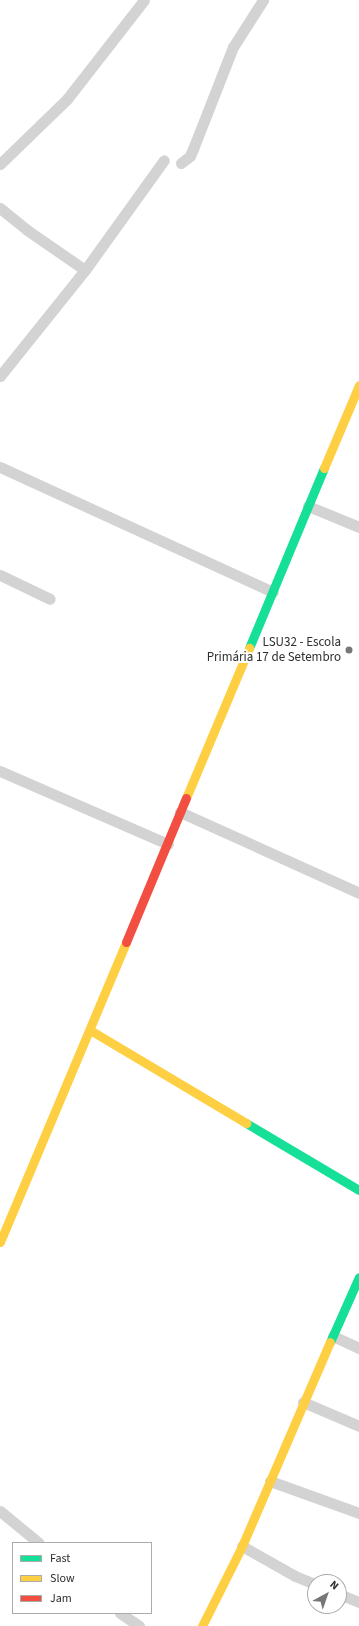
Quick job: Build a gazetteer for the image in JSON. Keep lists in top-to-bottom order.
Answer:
{
  "places": ["LSU32 - Escola Primária 17 de Setembro"],
  "legend": ["Fast", "Slow", "Jam"],
  "north": "top right"
}
